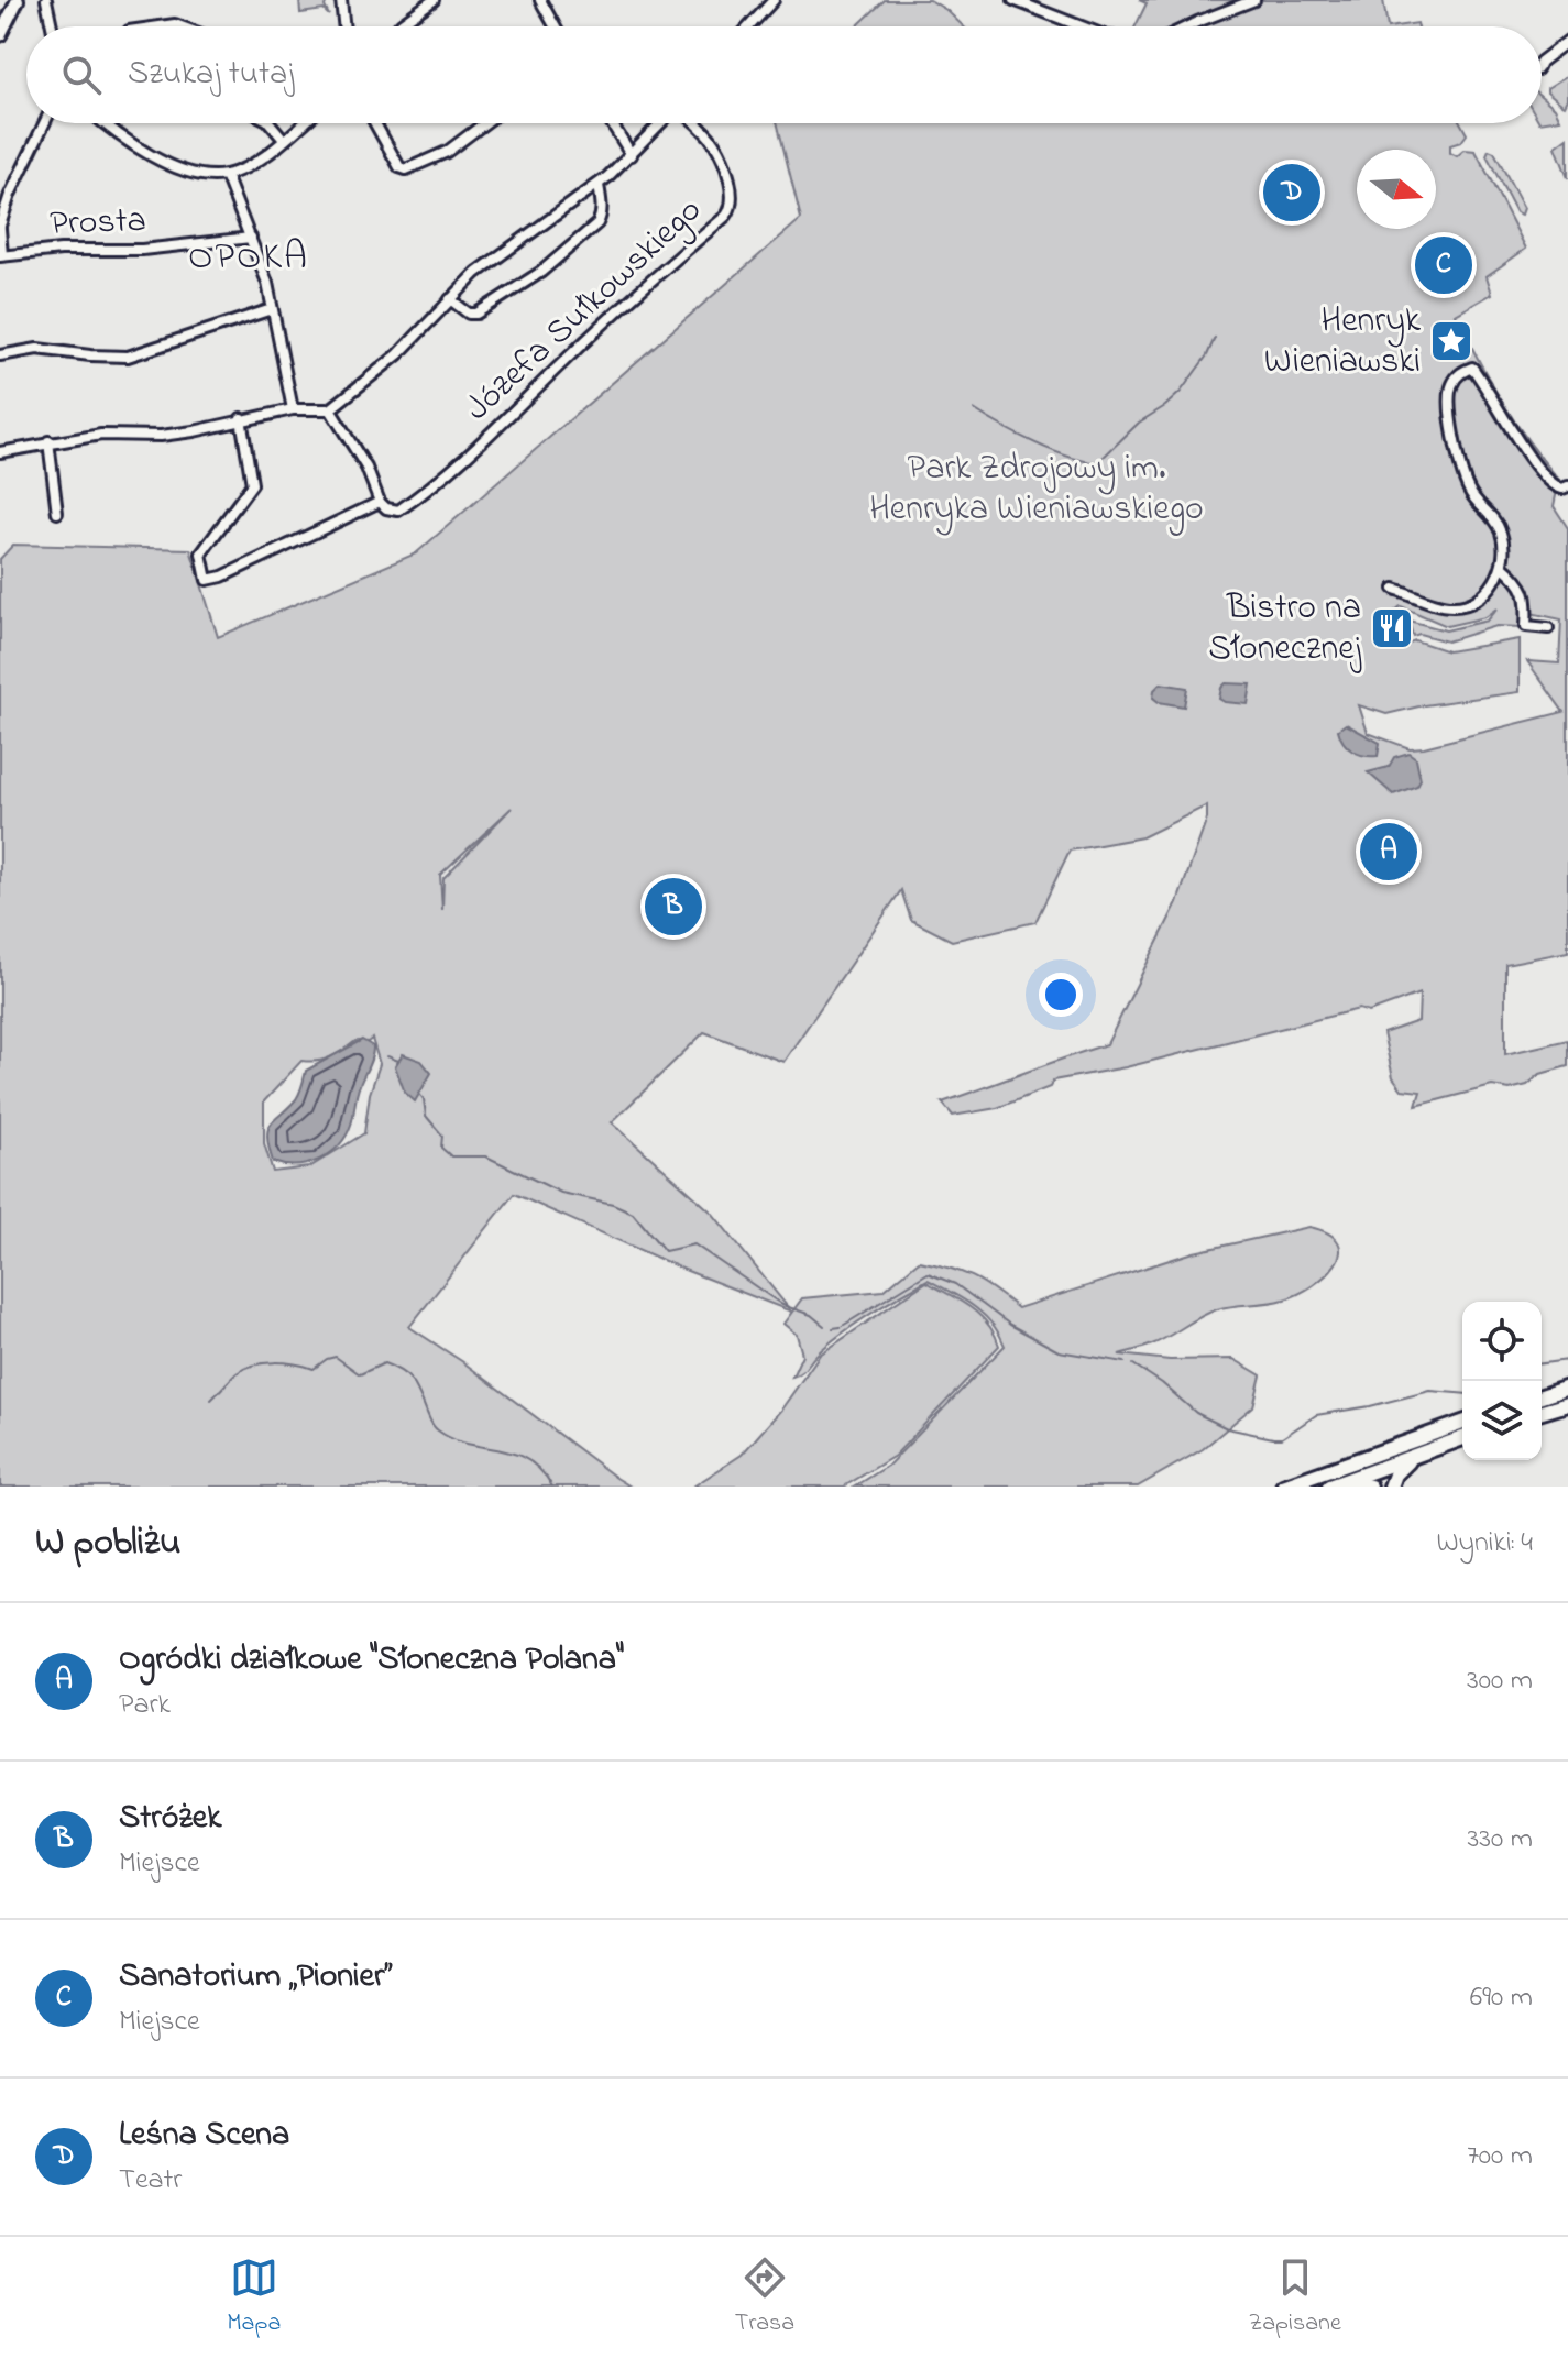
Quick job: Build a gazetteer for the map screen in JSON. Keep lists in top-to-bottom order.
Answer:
{
  "streets": {
    "street": ["Prosta", "Józefa Sułkowskiego"]
  },
  "districts": ["OPOKA"],
  "parks": ["Park Zdrojowy im. Henryka Wieniawskiego"],
  "places": {
    "place": ["Henryk Wieniawski"],
    "restaurant": ["Bistro na Słonecznej"]
  },
  "north": "right",
  "page": {
    "search": "Szukaj tutaj",
    "pins": [
      "D",
      "C",
      "A",
      "B"
    ],
    "heading": ["W pobliżu", "Wyniki: 4"],
    "list": [
      {
        "mark": "A",
        "name": "Ogródki działkowe \"Słoneczna Polana\"",
        "note": "Park",
        "value": "300 m"
      },
      {
        "mark": "B",
        "name": "Stróżek",
        "note": "Miejsce",
        "value": "330 m"
      },
      {
        "mark": "C",
        "name": "Sanatorium „Pionier”",
        "note": "Miejsce",
        "value": "690 m"
      },
      {
        "mark": "D",
        "name": "Leśna Scena",
        "note": "Teatr",
        "value": "700 m"
      }
    ],
    "nav": ["Mapa", "Trasa", "Zapisane"]
  }
}
